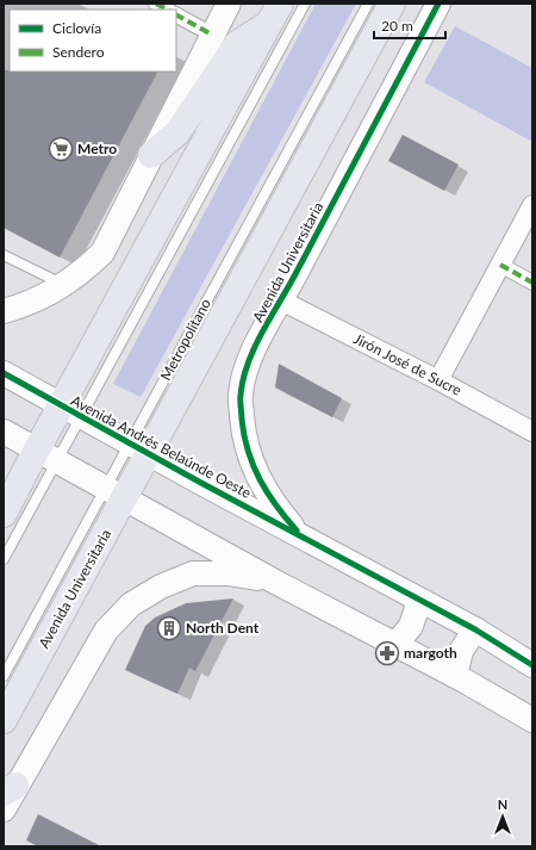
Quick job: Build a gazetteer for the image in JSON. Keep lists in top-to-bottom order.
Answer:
{
  "streets": {
    "main road": ["Avenida Universitaria"],
    "street": ["Jirón José de Sucre", "Avenida Andrés Belaúnde Oeste"],
    "lane": ["Metropolitano"]
  },
  "crossings": [
    ["Avenida Universitaria", "Metropolitano"],
    ["Avenida Universitaria", "Jirón José de Sucre"],
    ["Avenida Universitaria", "Avenida Andrés Belaúnde Oeste"],
    ["Metropolitano", "Avenida Andrés Belaúnde Oeste"]
  ],
  "places": {
    "supermarket": ["Metro"],
    "building": ["North Dent"],
    "pharmacy": ["margoth"]
  },
  "legend": ["Ciclovía", "Sendero"],
  "scale_bar": "20 m",
  "north": "top"
}
